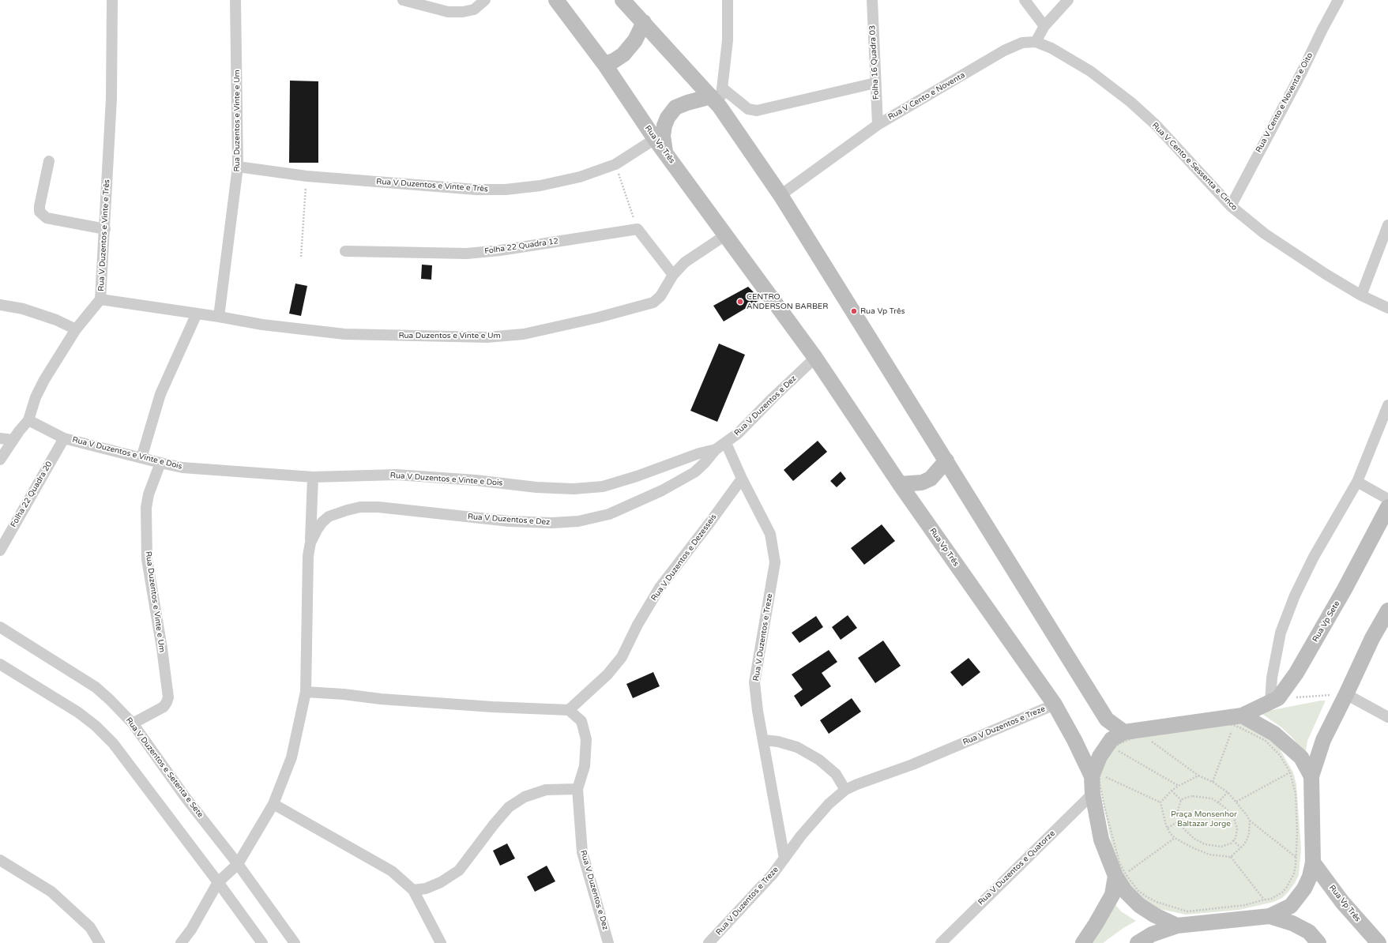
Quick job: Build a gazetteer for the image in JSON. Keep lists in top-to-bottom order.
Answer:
{
  "streets": {
    "main road": ["Rua Vp Três", "Rua Vp Sete"],
    "street": [
      "Folha 16 Quadra 03",
      "Rua V Cento e Noventa",
      "Rua V Cento e Noventa e Oito",
      "Rua Duzentos e Vinte e Um",
      "Rua V Cento e Sessenta e Cinco",
      "Rua V Duzentos e Vinte e Três",
      "Folha 22 Quadra 12",
      "Rua V Duzentos e Dez",
      "Rua V Duzentos e Vinte e Dois",
      "Folha 22 Quadra 20",
      "Rua V Duzentos e Dezesseis",
      "Rua V Duzentos e Treze",
      "Rua V Duzentos e Setenta e Sete",
      "Rua V Duzentos e Quatorze"
    ]
  },
  "crossings": [
    ["Folha 16 Quadra 03", "Rua V Cento e Noventa"],
    ["Rua V Cento e Noventa", "Rua V Cento e Sessenta e Cinco"],
    ["Rua V Cento e Noventa e Oito", "Rua V Cento e Sessenta e Cinco"],
    ["Rua Duzentos e Vinte e Um", "Rua Vp Três"],
    ["Rua Duzentos e Vinte e Um", "Rua V Duzentos e Vinte e Três"],
    ["Rua Duzentos e Vinte e Um", "Rua V Duzentos e Vinte e Dois"],
    ["Rua Duzentos e Vinte e Um", "Rua V Duzentos e Setenta e Sete"],
    ["Rua Vp Três", "Rua V Duzentos e Vinte e Três"],
    ["Rua Vp Três", "Rua V Duzentos e Dez"],
    ["Rua Vp Três", "Rua V Duzentos e Treze"],
    ["Rua V Duzentos e Vinte e Três", "Rua V Duzentos e Vinte e Dois"],
    ["Rua V Duzentos e Dez", "Rua V Duzentos e Vinte e Dois"],
    ["Rua V Duzentos e Dez", "Rua V Duzentos e Dezesseis"],
    ["Rua V Duzentos e Dez", "Rua V Duzentos e Treze"],
    ["Rua V Duzentos e Dez", "Rua V Duzentos e Setenta e Sete"],
    ["Rua V Duzentos e Vinte e Dois", "Folha 22 Quadra 20"],
    ["Rua V Duzentos e Dezesseis", "Rua V Duzentos e Treze"]
  ],
  "parks": ["Praça Monsenhor Baltazar Jorge"],
  "places": ["CENTRO ANDERSON BARBER", "Rua Vp Três"]
}
